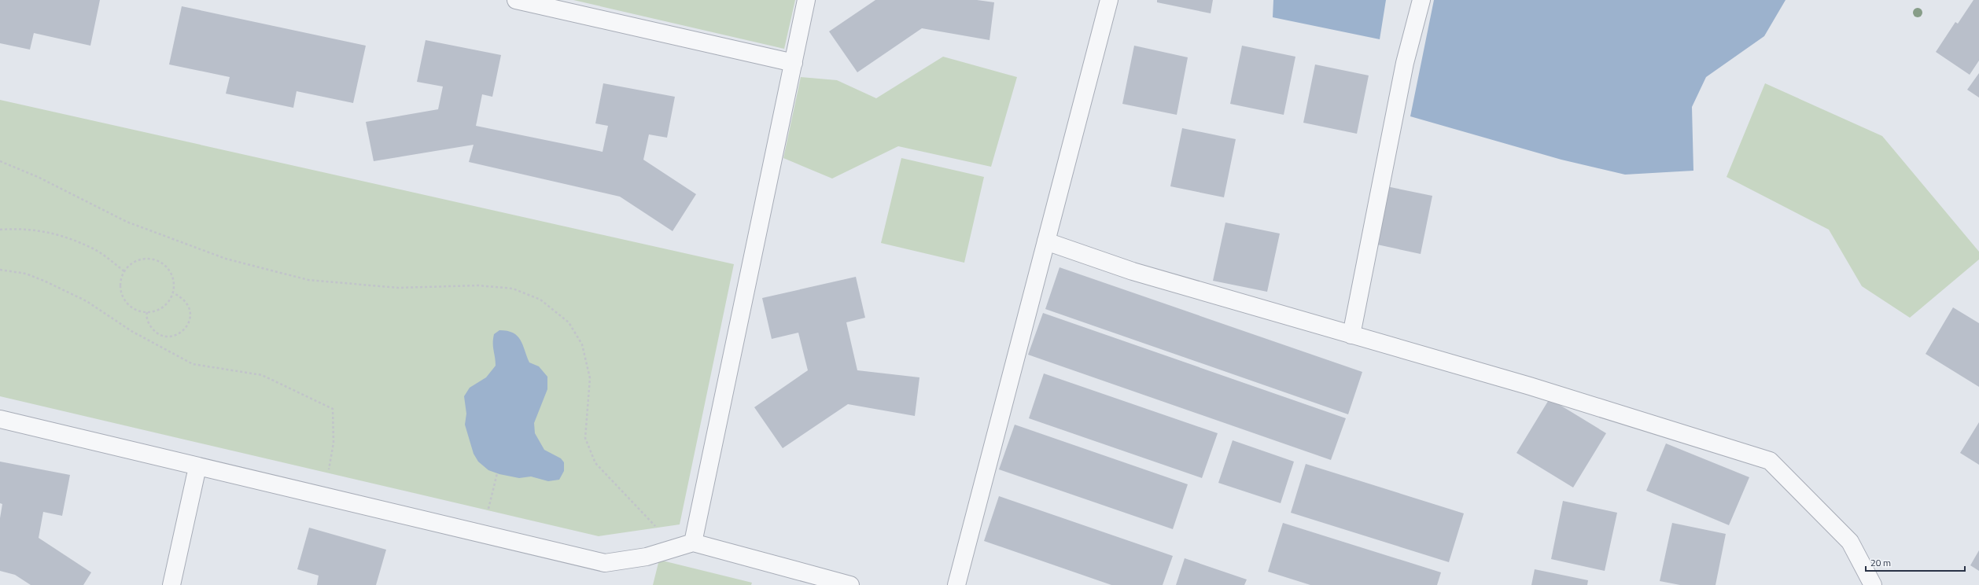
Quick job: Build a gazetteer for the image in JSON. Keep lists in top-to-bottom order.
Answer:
{
  "scale_bar": "20 m"
}
